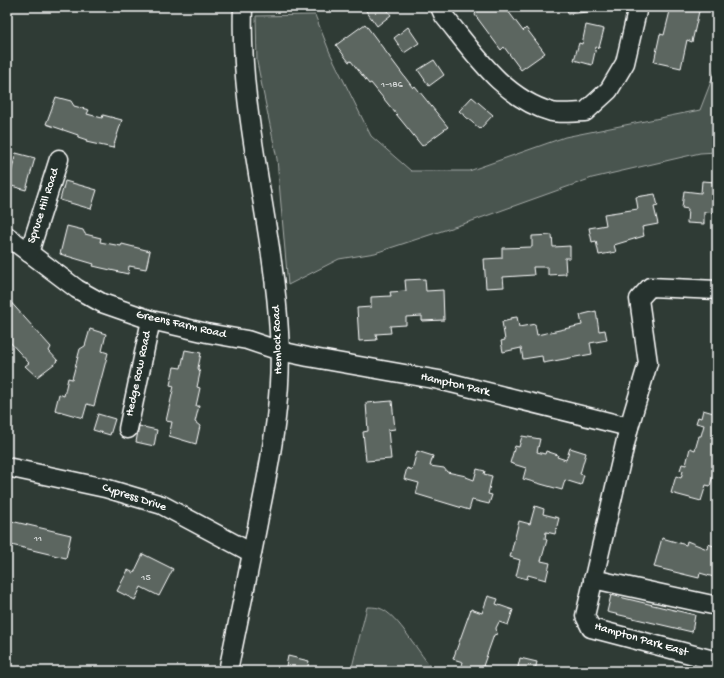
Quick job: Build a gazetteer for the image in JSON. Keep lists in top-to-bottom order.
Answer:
{
  "streets": {
    "street": [
      "Spruce Hill Road",
      "Greens Farm Road",
      "Hemlock Road",
      "Hedge Row Road",
      "Hampton Park",
      "Cypress Drive",
      "Hampton Park East"
    ]
  },
  "crossings": [
    ["Spruce Hill Road", "Greens Farm Road"],
    ["Greens Farm Road", "Hemlock Road"],
    ["Greens Farm Road", "Hedge Row Road"],
    ["Greens Farm Road", "Hampton Park"],
    ["Hemlock Road", "Hampton Park"],
    ["Hemlock Road", "Cypress Drive"],
    ["Hampton Park", "Hampton Park East"]
  ],
  "house_numbers": ["1-186", "11", "15"]
}
